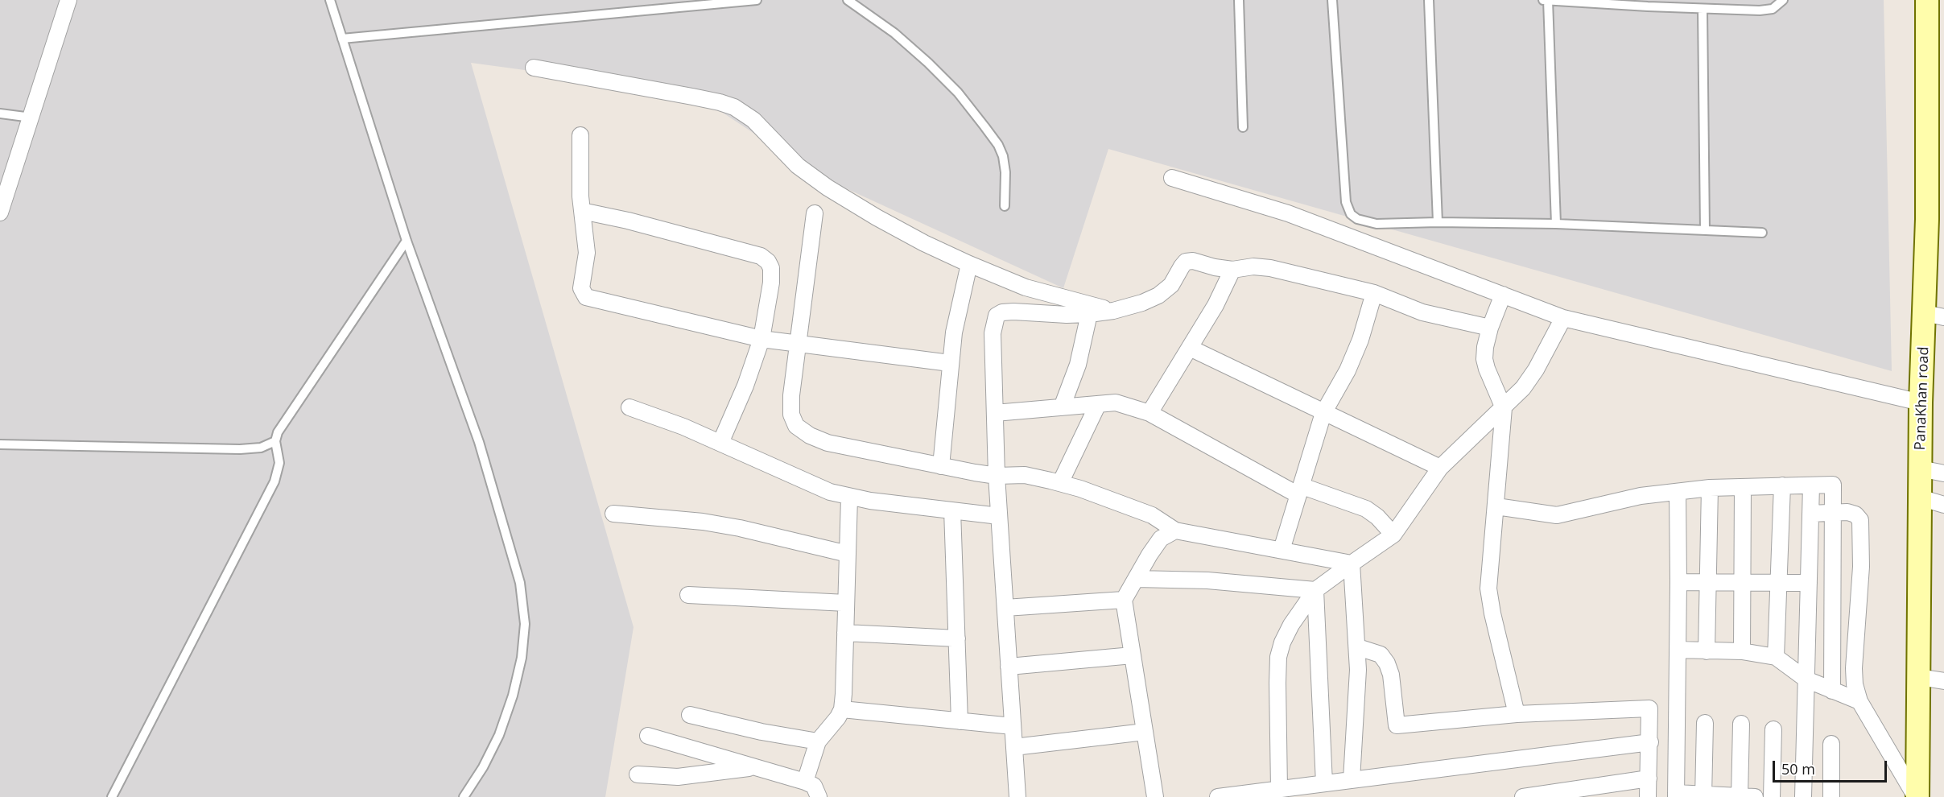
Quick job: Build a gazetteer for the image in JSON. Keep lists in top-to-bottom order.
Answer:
{
  "streets": {
    "street": ["PanaKhan road"]
  },
  "scale_bar": "50 m"
}
